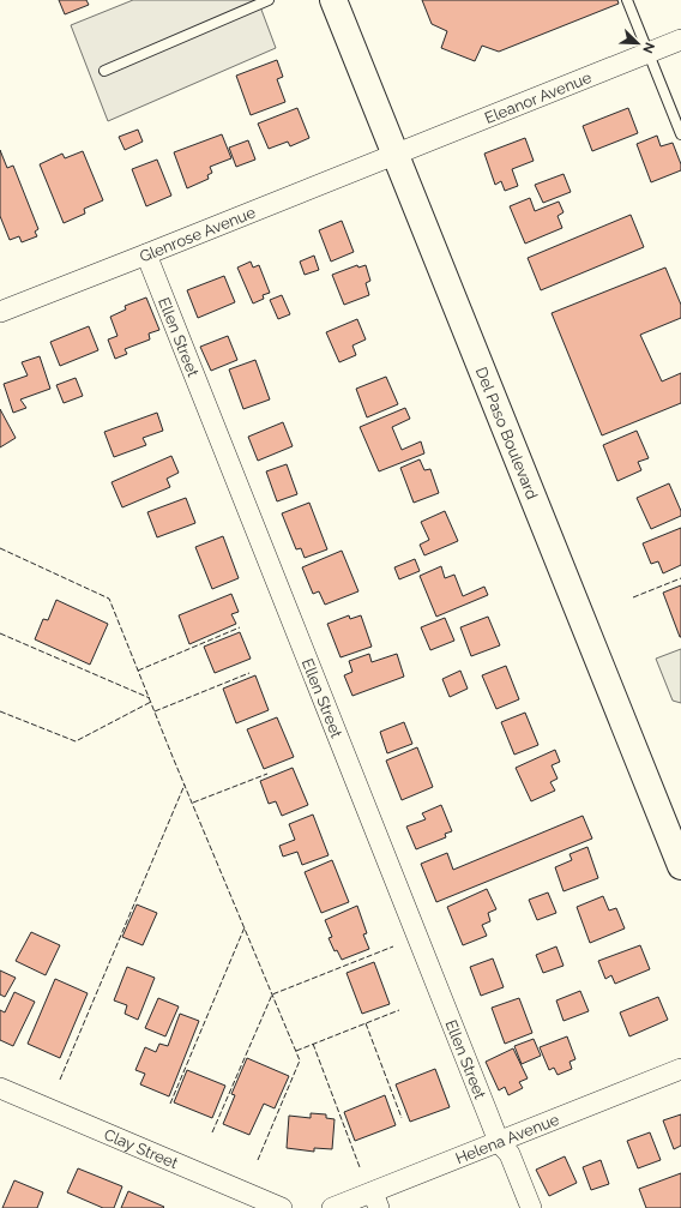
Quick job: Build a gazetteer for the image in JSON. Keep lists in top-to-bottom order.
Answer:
{
  "streets": {
    "main road": ["Del Paso Boulevard"],
    "street": [
      "Eleanor Avenue",
      "Glenrose Avenue",
      "Ellen Street",
      "Helena Avenue",
      "Clay Street"
    ]
  },
  "crossings": [
    ["Eleanor Avenue", "Glenrose Avenue"],
    ["Eleanor Avenue", "Del Paso Boulevard"],
    ["Glenrose Avenue", "Ellen Street"],
    ["Glenrose Avenue", "Del Paso Boulevard"],
    ["Ellen Street", "Helena Avenue"]
  ],
  "north": "bottom right"
}
